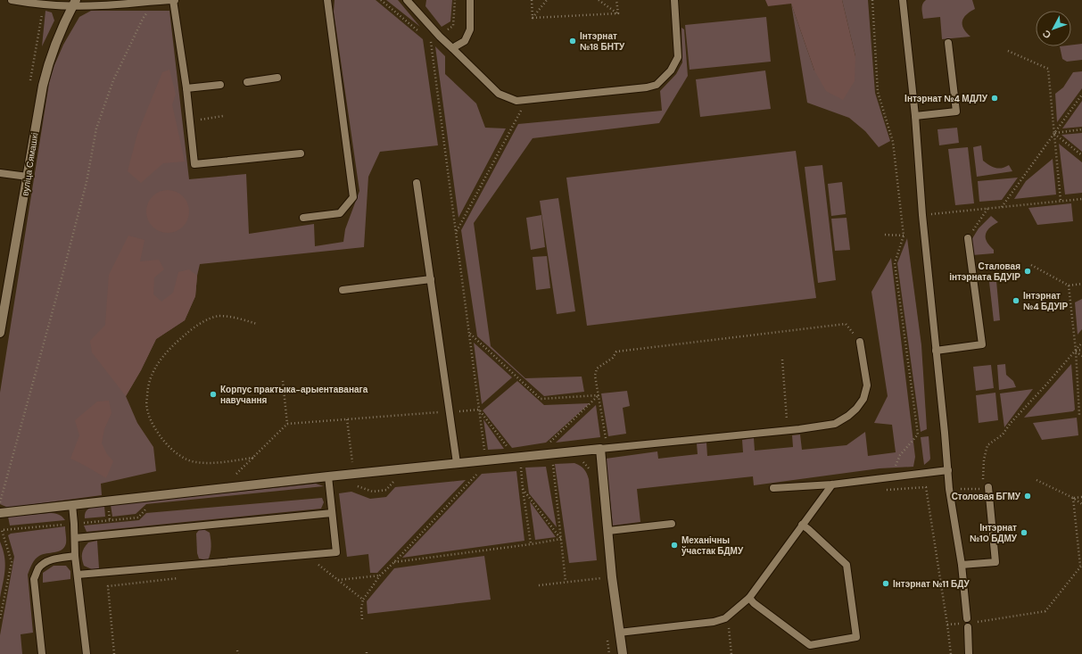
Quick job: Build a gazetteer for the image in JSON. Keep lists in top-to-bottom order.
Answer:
{
  "streets": {
    "street": ["вуліца Сямашкі"]
  },
  "places": [
    "Інтэрнат №18 БНТУ",
    "Інтэрнат №4 МДЛУ",
    "Сталовая інтэрната БДУІР",
    "Інтэрнат №4 БДУІР",
    "Корпус практыка-арыентаванага навучання",
    "Столовая БГМУ",
    "Інтэрнат №10 БДМУ",
    "Механічны ўчастак БДМУ",
    "Інтэрнат №11 БДУ"
  ],
  "north": "bottom left"
}
